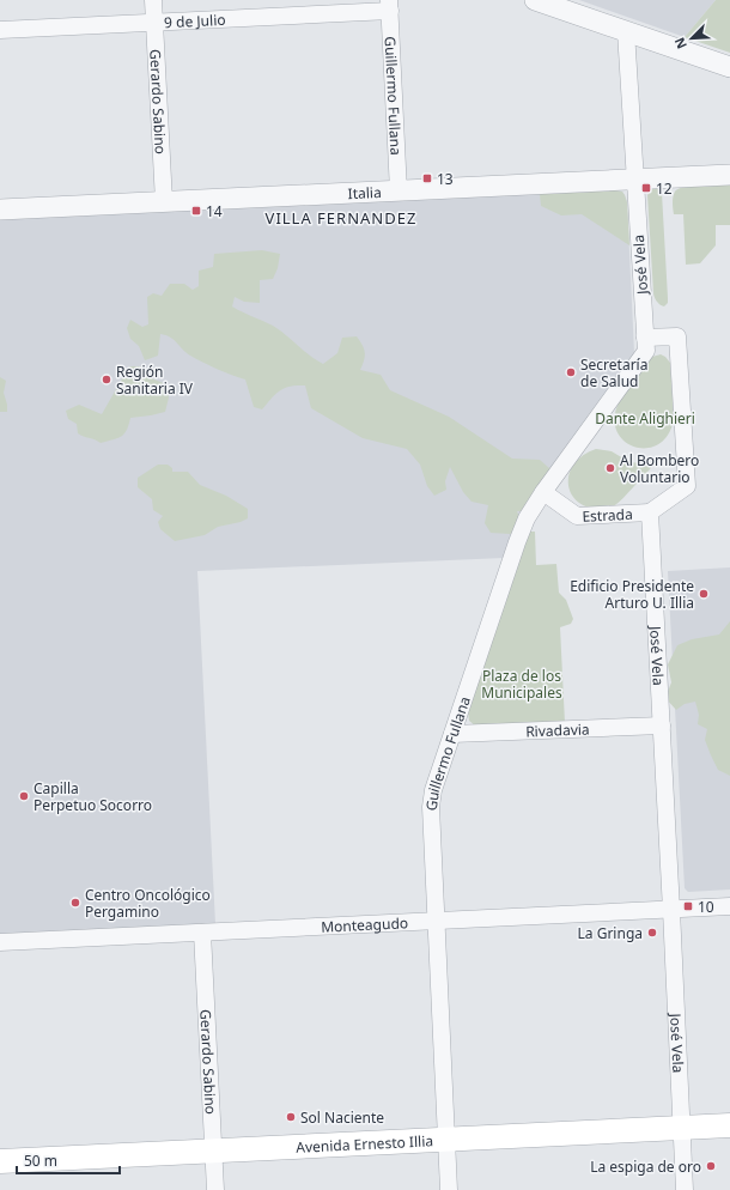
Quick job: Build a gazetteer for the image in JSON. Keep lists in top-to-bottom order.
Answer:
{
  "streets": {
    "main road": ["Avenida Ernesto Illia"],
    "street": [
      "9 de Julio",
      "Guillermo Fullana",
      "Gerardo Sabino",
      "Italia",
      "José Vela",
      "Estrada",
      "Rivadavia",
      "Monteagudo"
    ]
  },
  "crossings": [
    ["9 de Julio", "Guillermo Fullana"],
    ["9 de Julio", "Gerardo Sabino"],
    ["Guillermo Fullana", "Italia"],
    ["Guillermo Fullana", "José Vela"],
    ["Guillermo Fullana", "Estrada"],
    ["Guillermo Fullana", "Rivadavia"],
    ["Guillermo Fullana", "Monteagudo"],
    ["Guillermo Fullana", "Avenida Ernesto Illia"],
    ["Gerardo Sabino", "Italia"],
    ["Gerardo Sabino", "Monteagudo"],
    ["Gerardo Sabino", "Avenida Ernesto Illia"],
    ["Italia", "José Vela"],
    ["José Vela", "Estrada"],
    ["José Vela", "Rivadavia"],
    ["José Vela", "Monteagudo"],
    ["José Vela", "Avenida Ernesto Illia"]
  ],
  "districts": ["VILLA FERNANDEZ"],
  "parks": ["Dante Alighieri", "Plaza de los Municipales"],
  "places": {
    "transit": [
      "13",
      "12",
      "14",
      "10"
    ],
    "other": [
      "Secretaría de Salud",
      "Región Sanitaria IV",
      "Al Bombero Voluntario",
      "Edificio Presidente Arturo U. Illia",
      "Capilla Perpetuo Socorro",
      "Centro Oncológico Pergamino",
      "La Gringa",
      "Sol Naciente",
      "La espiga de oro"
    ]
  },
  "scale_bar": "50 m",
  "north": "bottom left"
}
